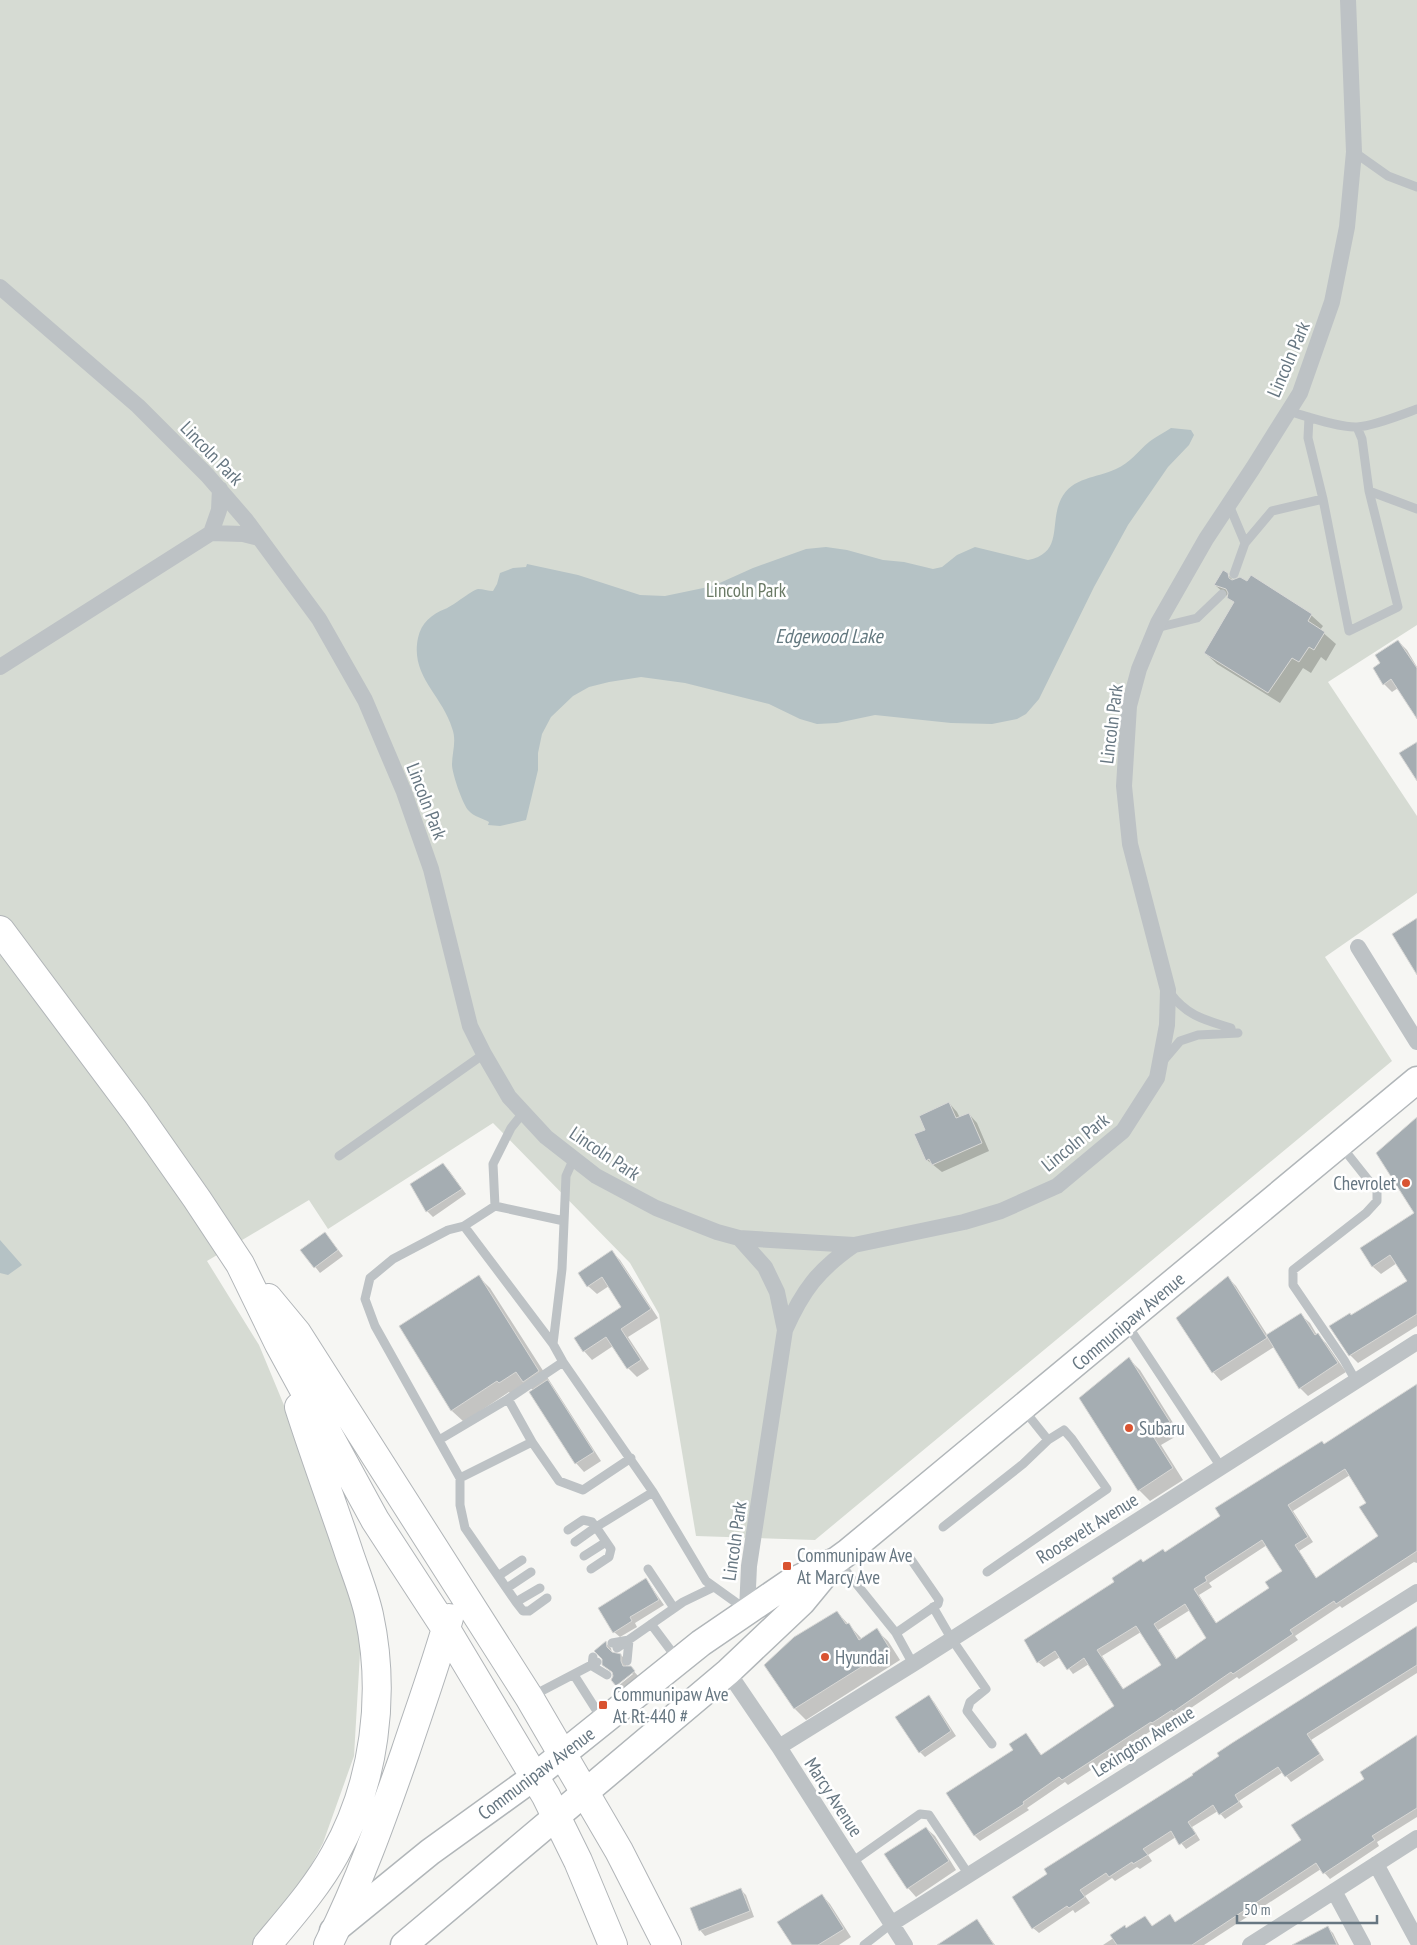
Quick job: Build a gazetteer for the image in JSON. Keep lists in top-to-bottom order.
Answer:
{
  "streets": {
    "main road": ["Communipaw Avenue"],
    "street": [
      "Lincoln Park",
      "Roosevelt Avenue",
      "Lexington Avenue",
      "Marcy Avenue"
    ]
  },
  "crossings": [
    ["Lincoln Park", "Communipaw Avenue"],
    ["Communipaw Avenue", "Marcy Avenue"],
    ["Roosevelt Avenue", "Marcy Avenue"],
    ["Lexington Avenue", "Marcy Avenue"]
  ],
  "water": ["Edgewood Lake"],
  "parks": ["Lincoln Park"],
  "places": {
    "other": ["Chevrolet", "Subaru", "Hyundai"],
    "transit": ["Communipaw Ave At Marcy Ave", "Communipaw Ave At Rt-440 #"]
  },
  "scale_bar": "50 m"
}
